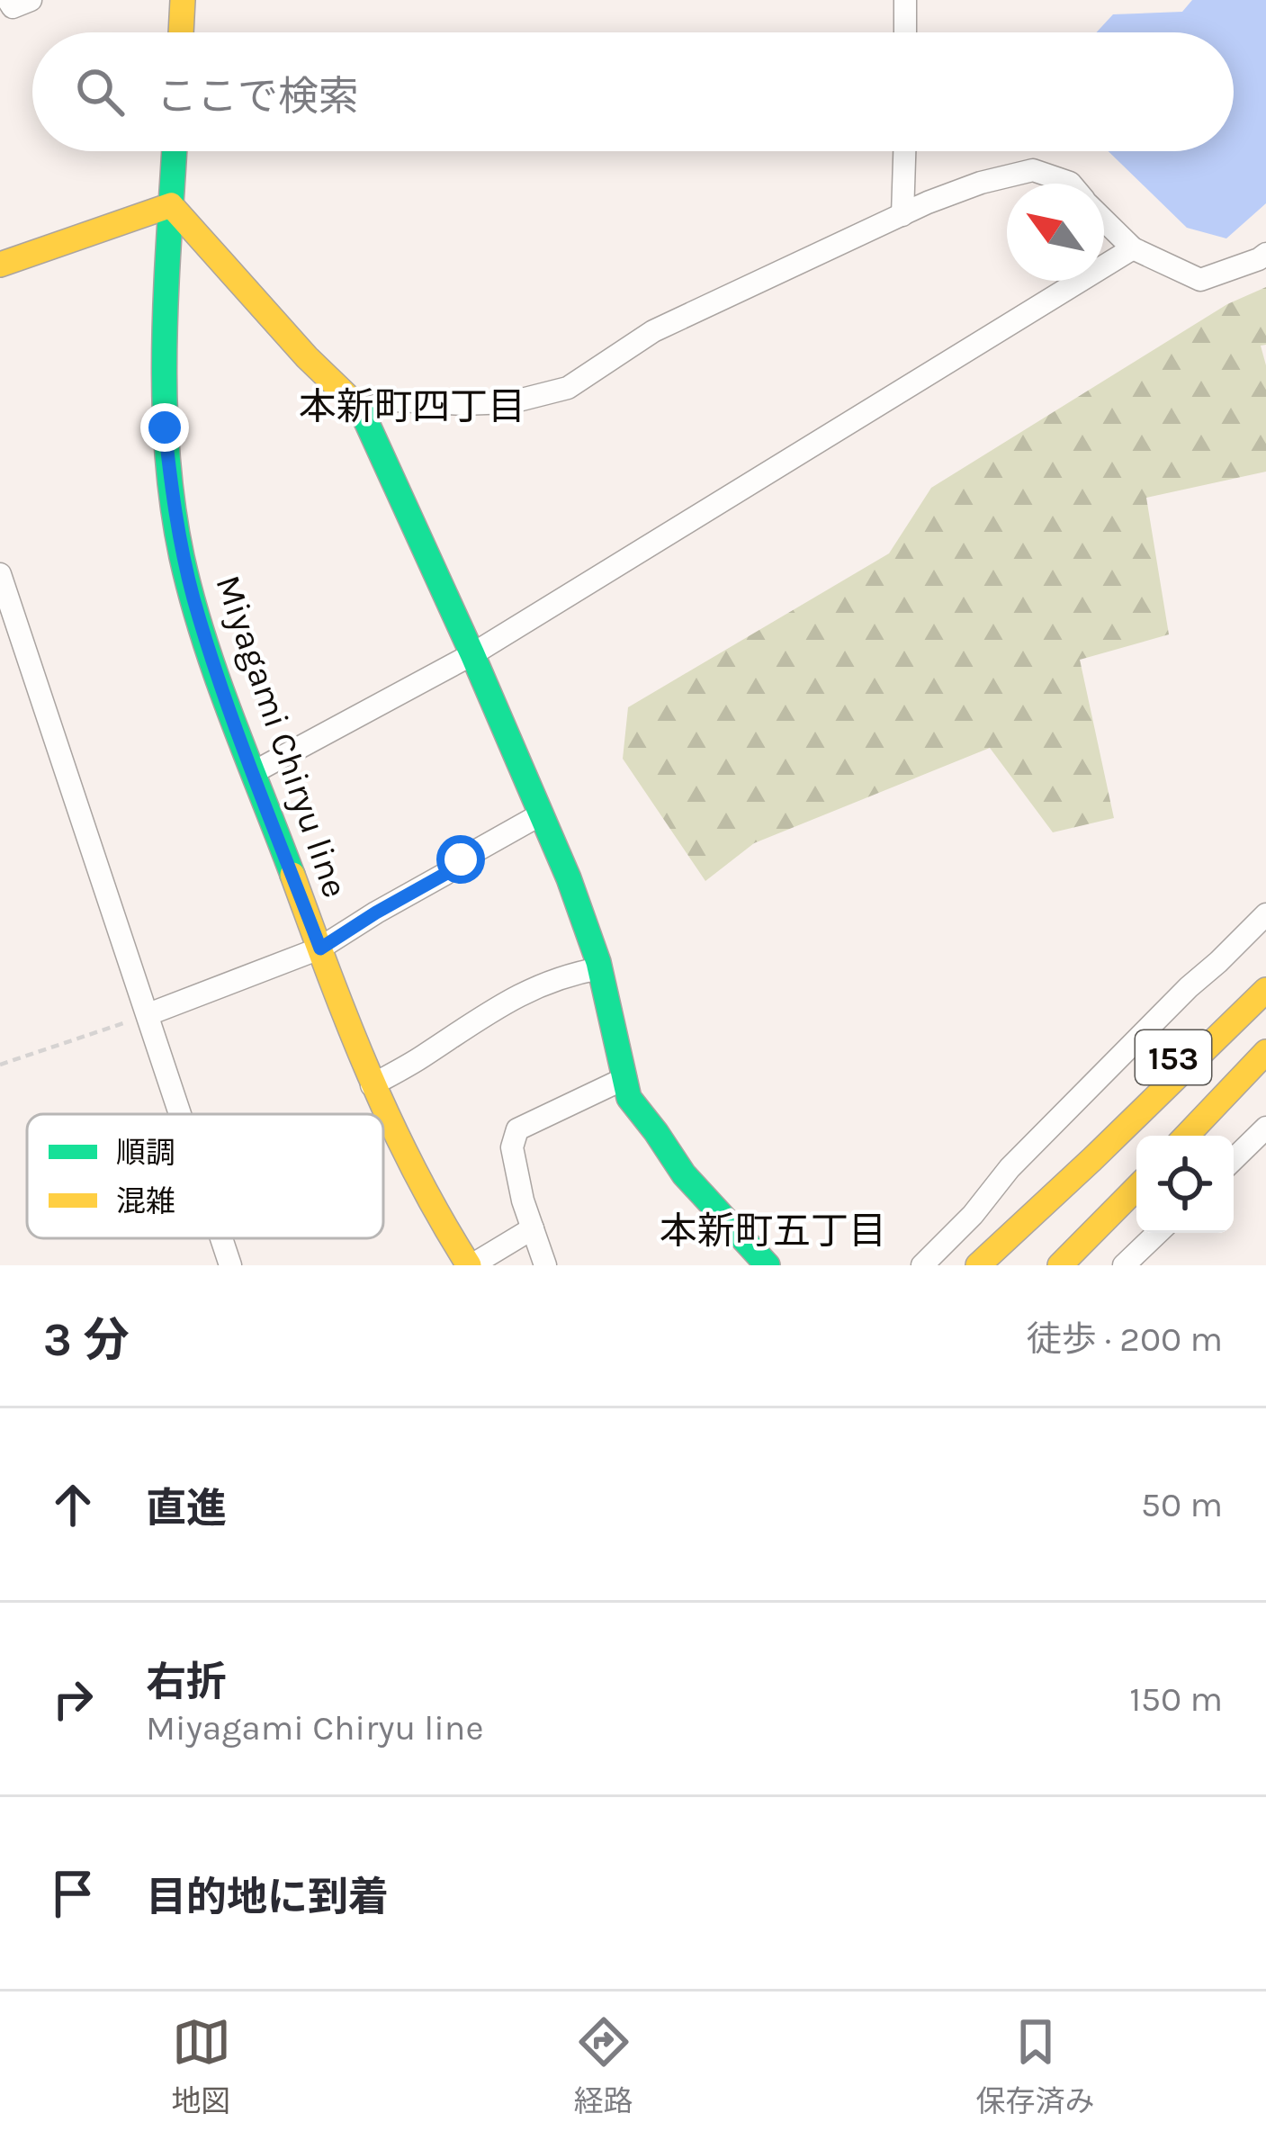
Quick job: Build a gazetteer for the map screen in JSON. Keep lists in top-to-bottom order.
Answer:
{
  "streets": {
    "main road": ["Miyagami Chiryu line", "153"]
  },
  "districts": ["本新町四丁目", "本新町五丁目"],
  "legend": ["順調", "混雑"],
  "north": "top left",
  "page": {
    "search": "ここで検索",
    "heading": ["3 分", "徒歩 · 200 m"],
    "list": [
      ["直進", "50 m"],
      ["右折", "Miyagami Chiryu line", "150 m"],
      "目的地に到着"
    ],
    "nav": ["地図", "経路", "保存済み"]
  }
}
